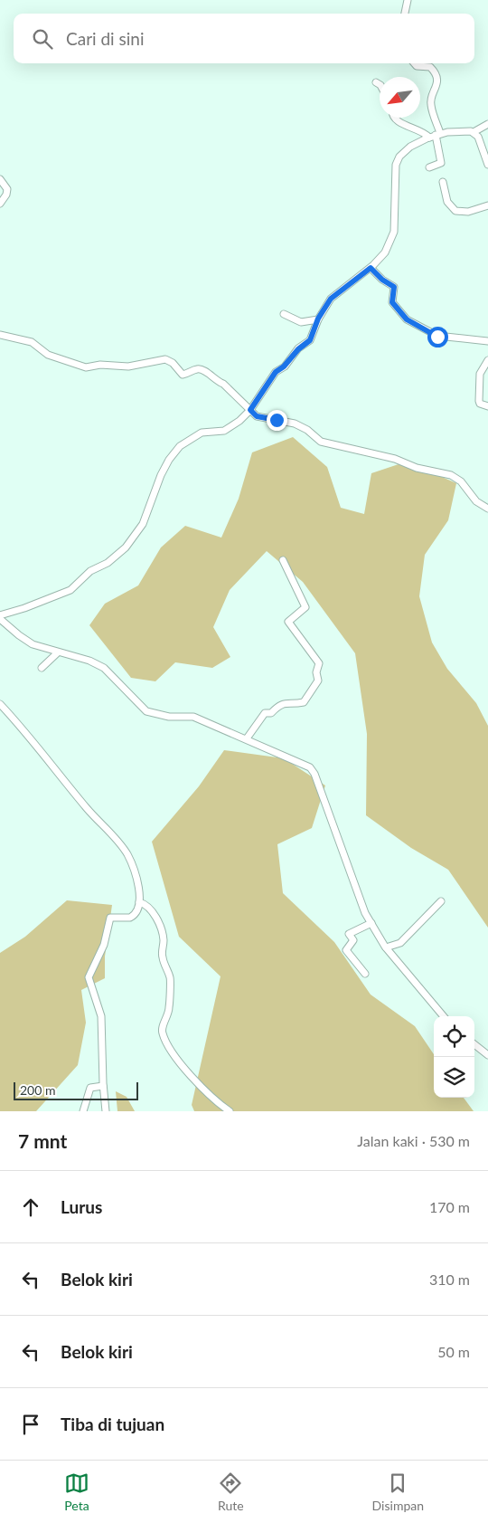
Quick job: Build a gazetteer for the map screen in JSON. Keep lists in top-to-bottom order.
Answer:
{
  "scale_bar": "200 m",
  "north": "bottom left",
  "page": {
    "search": "Cari di sini",
    "scale": "200 m",
    "heading": ["7 mnt", "Jalan kaki · 530 m"],
    "list": [
      ["Lurus", "170 m"],
      ["Belok kiri", "310 m"],
      ["Belok kiri", "50 m"],
      "Tiba di tujuan"
    ],
    "nav": ["Peta", "Rute", "Disimpan"]
  }
}
